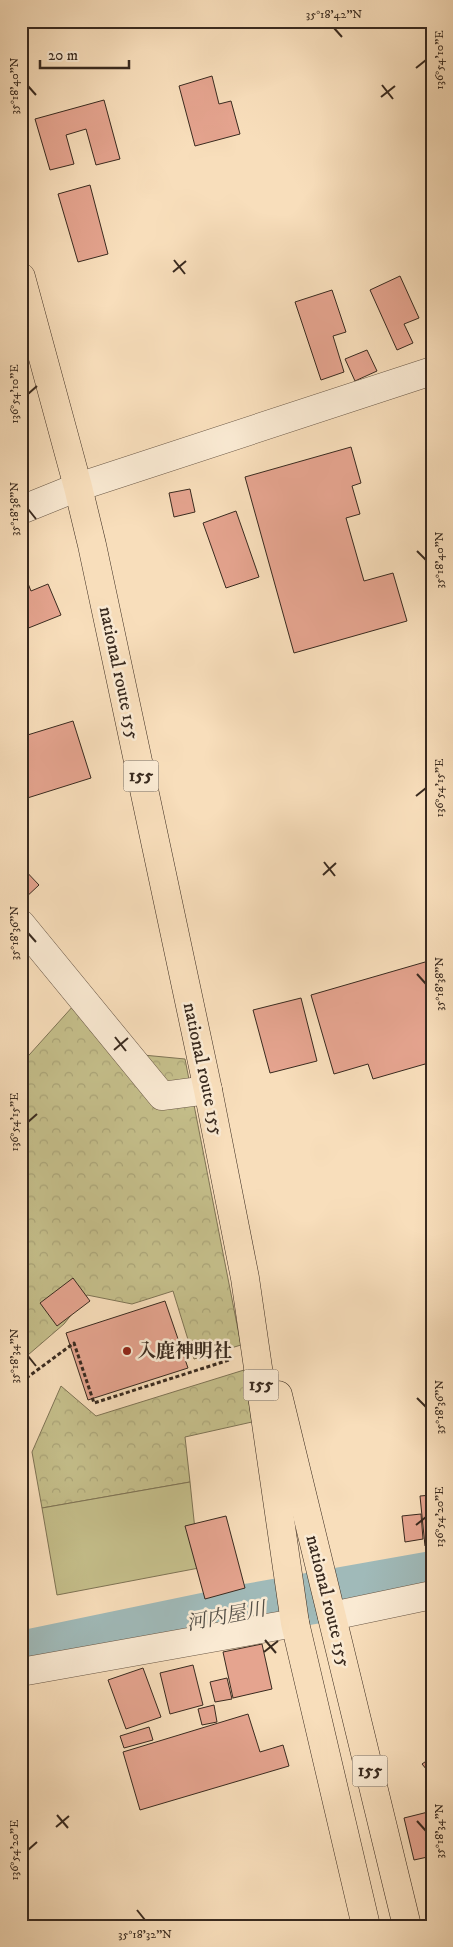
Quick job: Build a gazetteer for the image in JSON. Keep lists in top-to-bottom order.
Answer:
{
  "streets": {
    "highway": ["national route 155", "155"]
  },
  "water": ["河内屋川"],
  "places": ["入鹿神明社"],
  "scale_bar": "20 m",
  "coordinates": [
    "35°18'42\"N",
    "136°54'10\"E",
    "35°18'40\"N",
    "35°18'38\"N",
    "136°54'15\"E",
    "35°18'36\"N",
    "35°18'34\"N",
    "136°54'20\"E",
    "35°18'32\"N"
  ]
}
